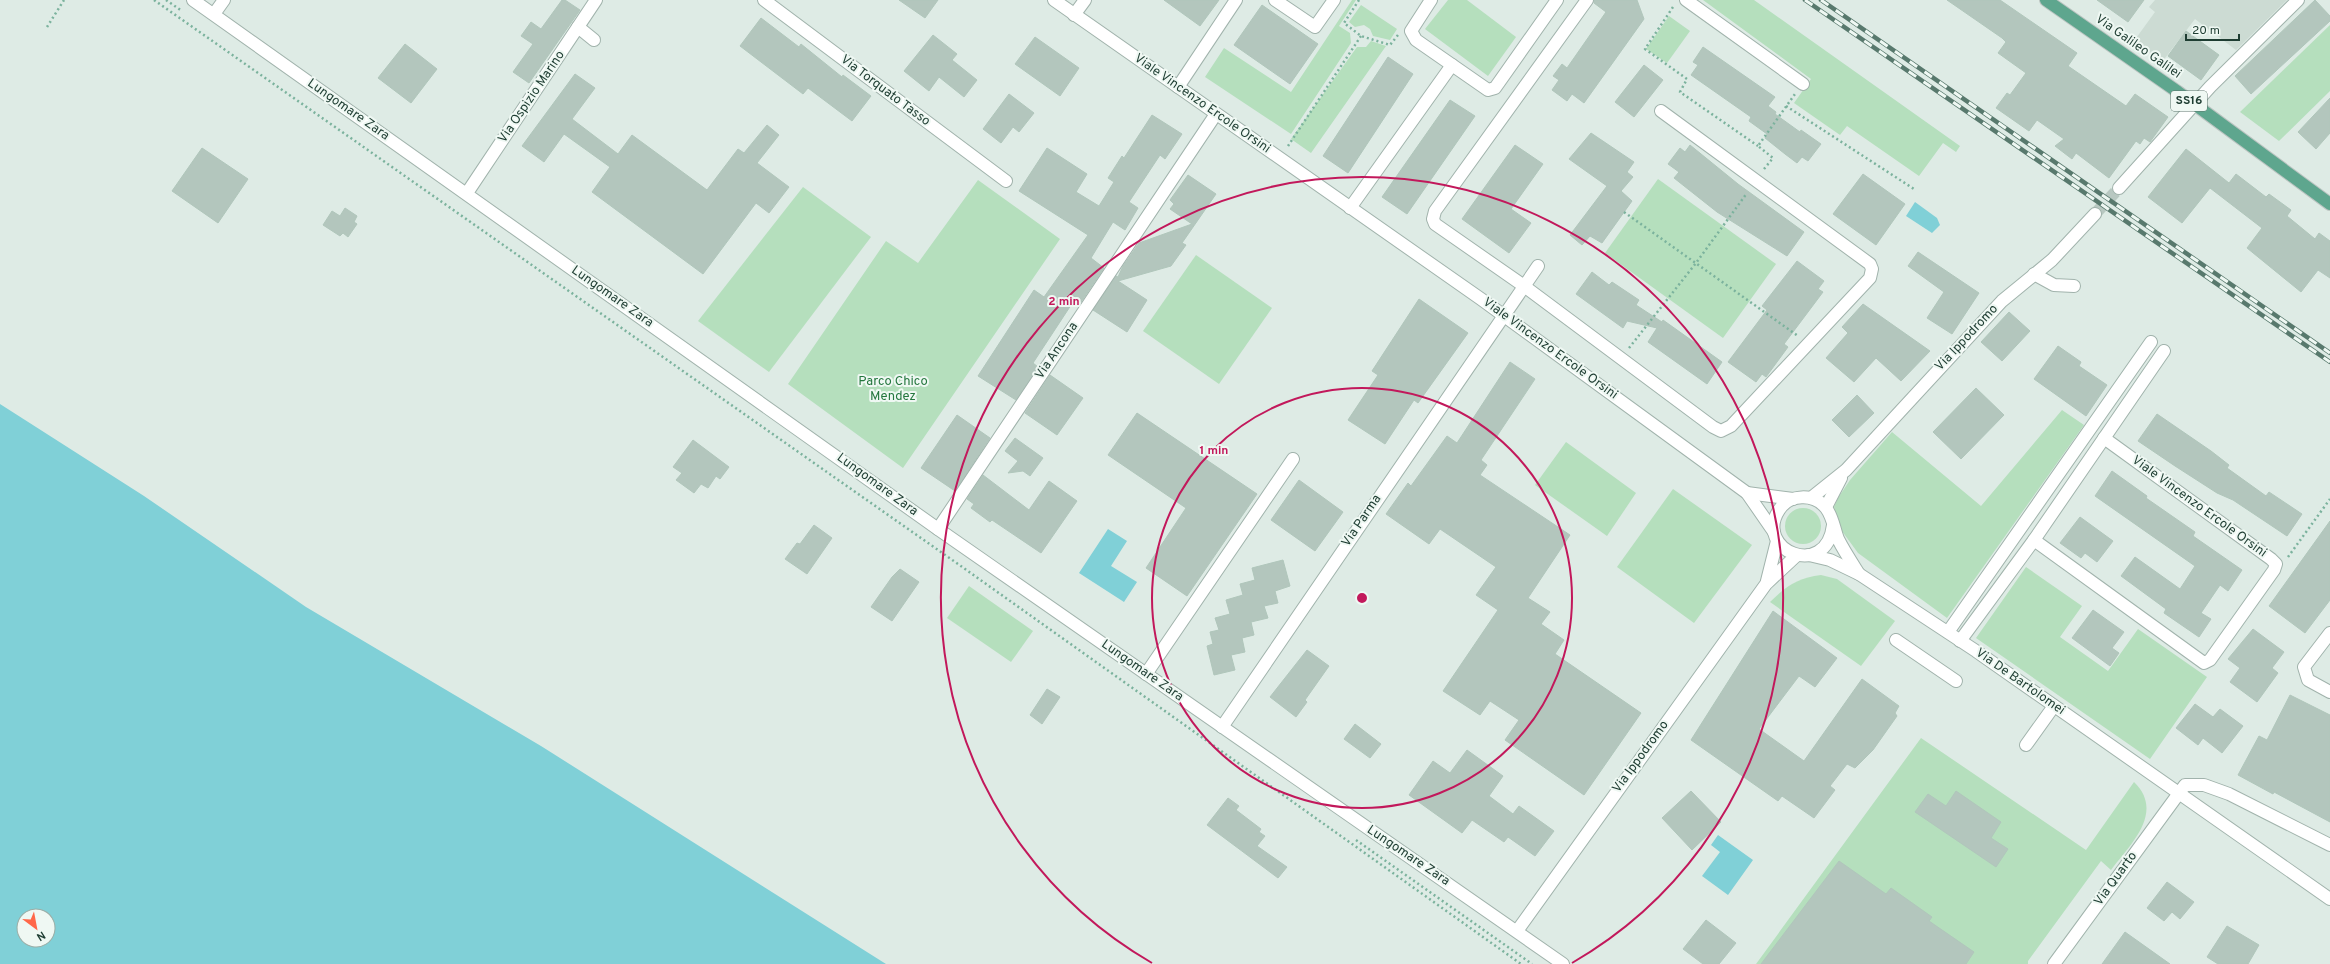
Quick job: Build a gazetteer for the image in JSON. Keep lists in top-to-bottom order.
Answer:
{
  "streets": {
    "main road": ["Via Galileo Galilei", "SS16"],
    "street": [
      "Via Torquato Tasso",
      "Via Ospizio Marino",
      "Viale Vincenzo Ercole Orsini",
      "Lungomare Zara",
      "Via Ippodromo",
      "Via Ancona",
      "Via Parma",
      "Via De Bartolomei",
      "Via Quarto"
    ]
  },
  "crossings": [
    ["Via Ospizio Marino", "Lungomare Zara"],
    ["Viale Vincenzo Ercole Orsini", "Via Ancona"],
    ["Viale Vincenzo Ercole Orsini", "Via Parma"],
    ["Lungomare Zara", "Via Ippodromo"],
    ["Lungomare Zara", "Via Ancona"],
    ["Lungomare Zara", "Via Parma"],
    ["Via Ippodromo", "Via De Bartolomei"],
    ["Via De Bartolomei", "Via Quarto"]
  ],
  "parks": ["Parco Chico Mendez"],
  "scale_bar": "20 m",
  "north": "bottom right",
  "rings": ["2 min", "1 min"]
}
